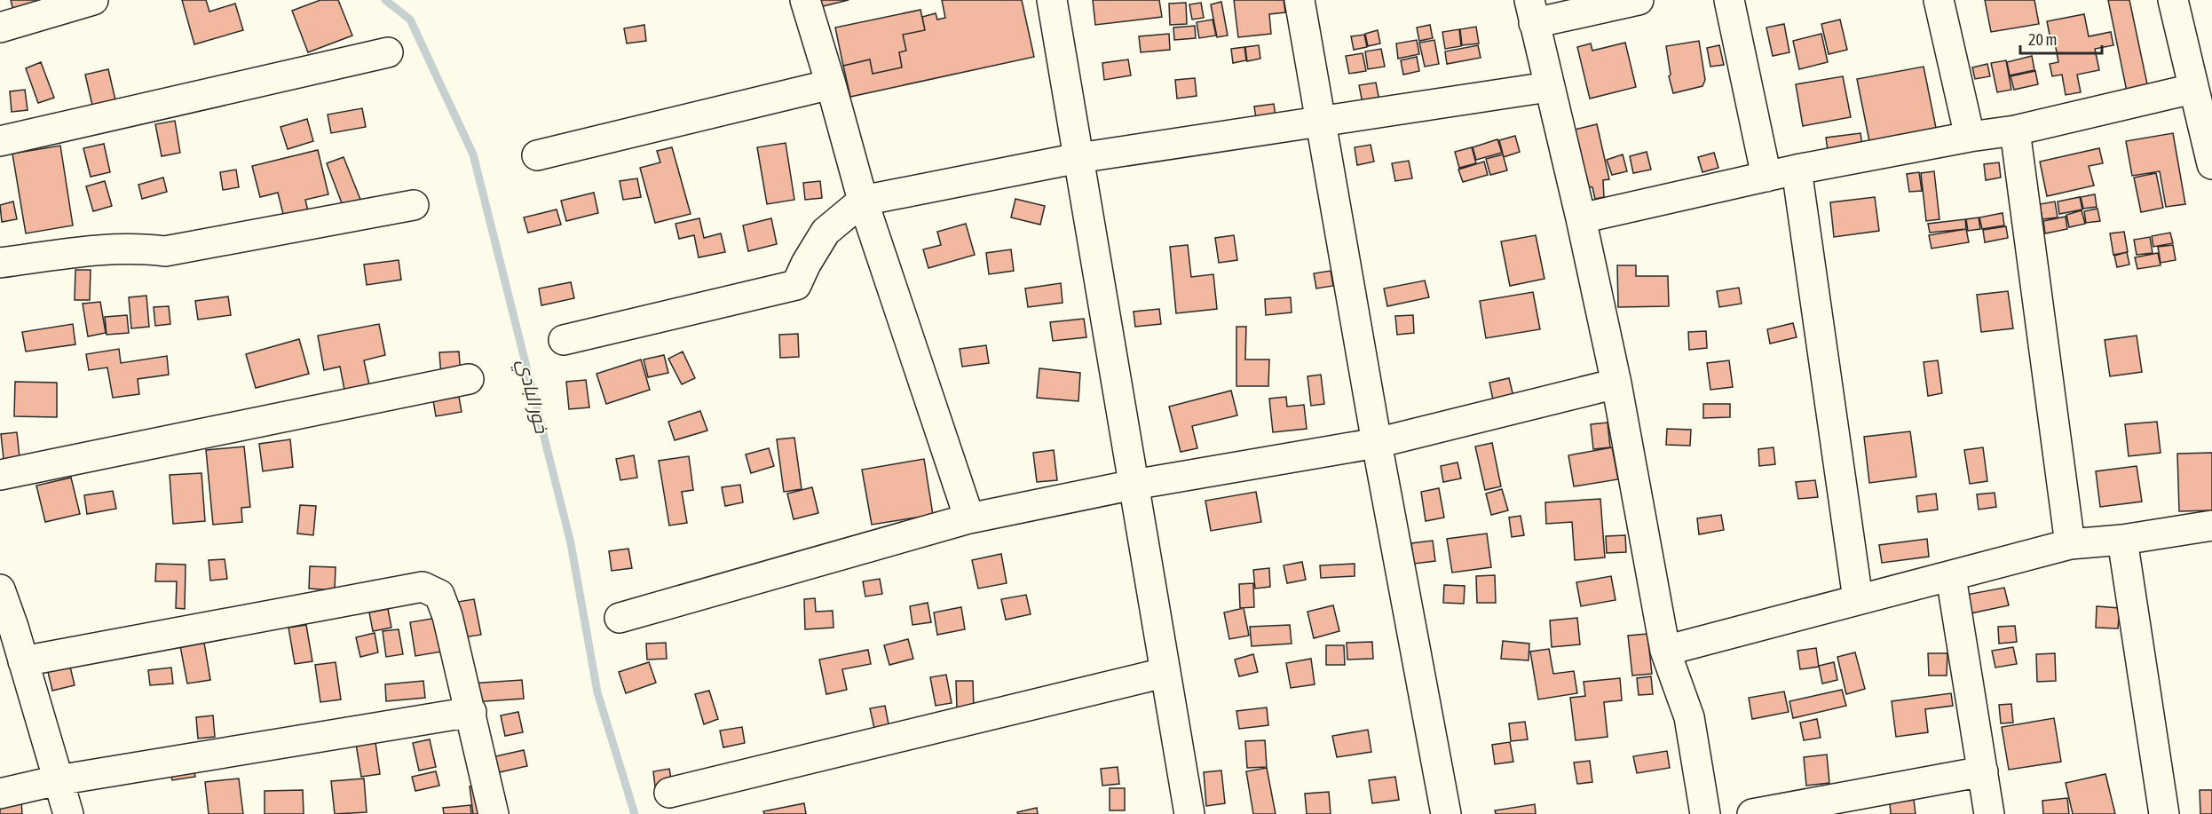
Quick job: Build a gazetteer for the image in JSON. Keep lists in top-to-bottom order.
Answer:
{
  "water": ["خور البادي"],
  "scale_bar": "20 m"
}
